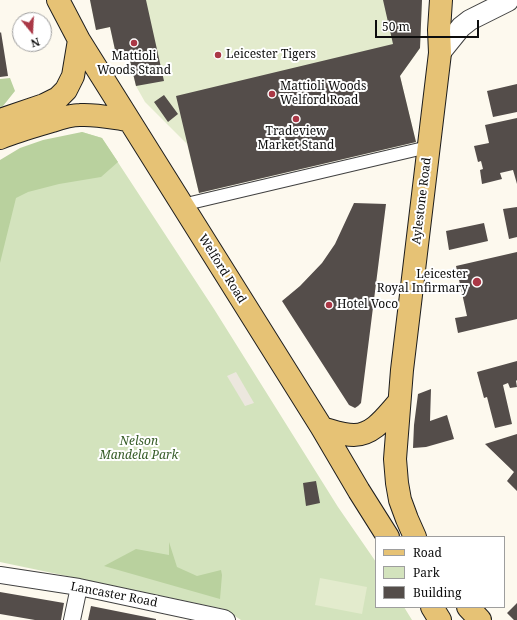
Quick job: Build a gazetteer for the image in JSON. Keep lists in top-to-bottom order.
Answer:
{
  "streets": {
    "main road": ["Aylestone Road", "Welford Road"],
    "street": ["Lancaster Road"]
  },
  "parks": ["Nelson Mandela Park"],
  "places": [
    "Mattioli Woods Stand",
    "Leicester Tigers",
    "Mattioli Woods Welford Road",
    "Tradeview Market Stand",
    "Leicester Royal Infirmary",
    "Hotel Voco"
  ],
  "legend": ["Road", "Park", "Building"],
  "scale_bar": "50 m",
  "north": "bottom"
}
